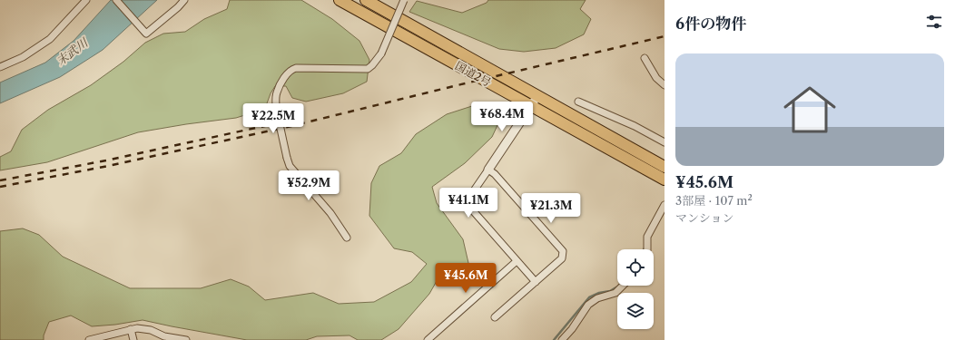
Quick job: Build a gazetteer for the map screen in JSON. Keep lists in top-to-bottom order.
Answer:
{
  "streets": {
    "highway": ["国道2号"]
  },
  "water": ["末武川"],
  "page": {
    "heading": "6件の物件",
    "list": [
      {
        "name": "¥45.6M",
        "note": "3部屋 · 107 m² · マンション"
      }
    ],
    "price": [
      "¥68.4M",
      "¥22.5M",
      "¥52.9M",
      "¥41.1M",
      "¥21.3M",
      "¥45.6M"
    ]
  }
}
